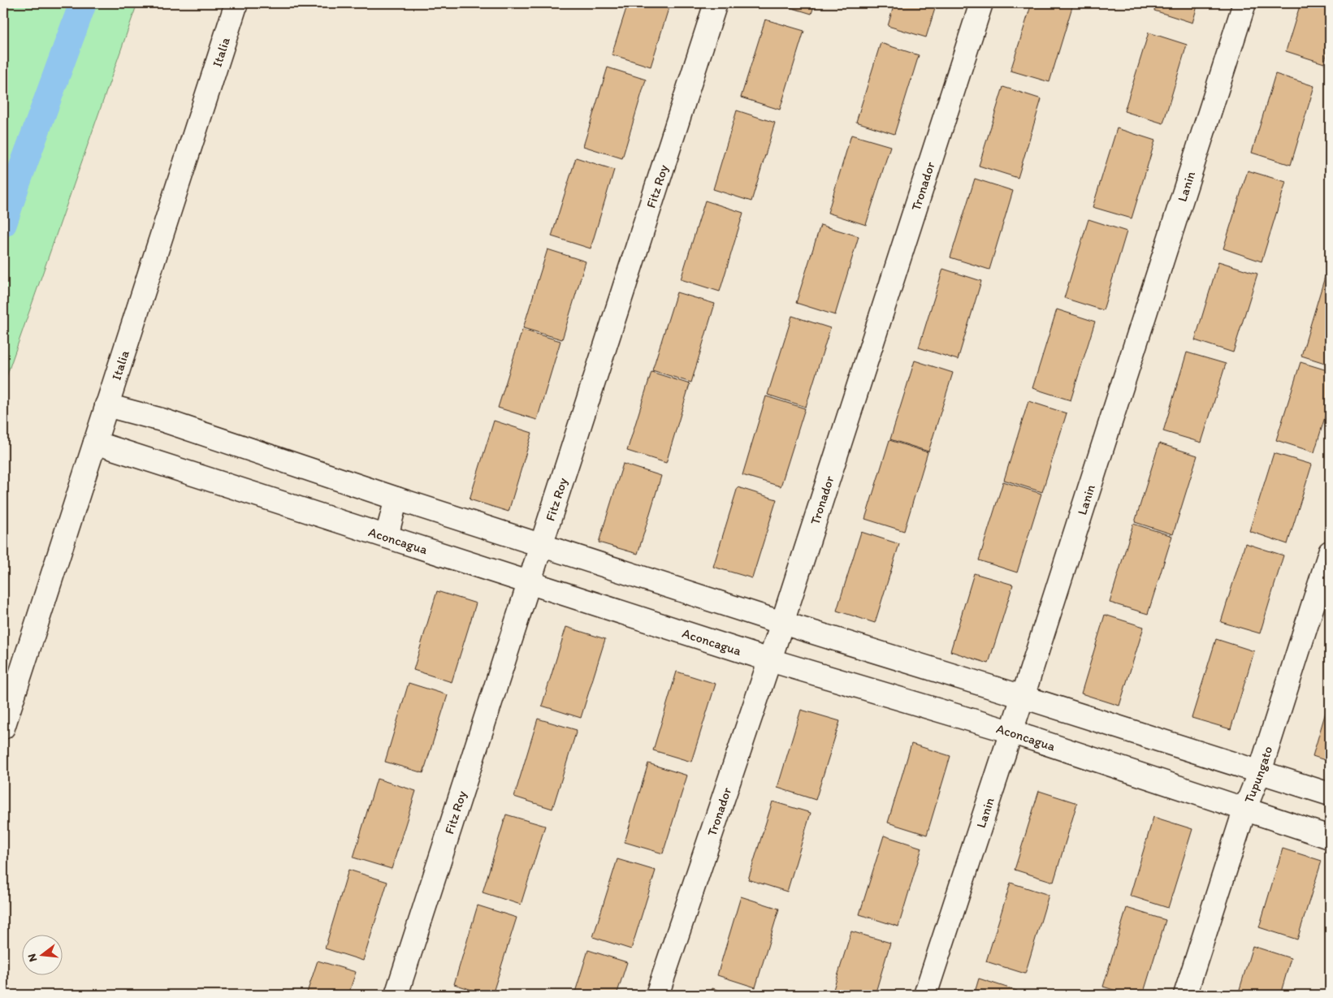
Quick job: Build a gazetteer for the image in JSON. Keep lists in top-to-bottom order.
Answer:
{
  "streets": {
    "street": [
      "Italia",
      "Fitz Roy",
      "Lanin",
      "Tronador",
      "Aconcagua",
      "Tupungato"
    ]
  },
  "crossings": [
    ["Italia", "Aconcagua"],
    ["Fitz Roy", "Aconcagua"],
    ["Lanin", "Aconcagua"],
    ["Tronador", "Aconcagua"],
    ["Aconcagua", "Tupungato"]
  ],
  "north": "left"
}
